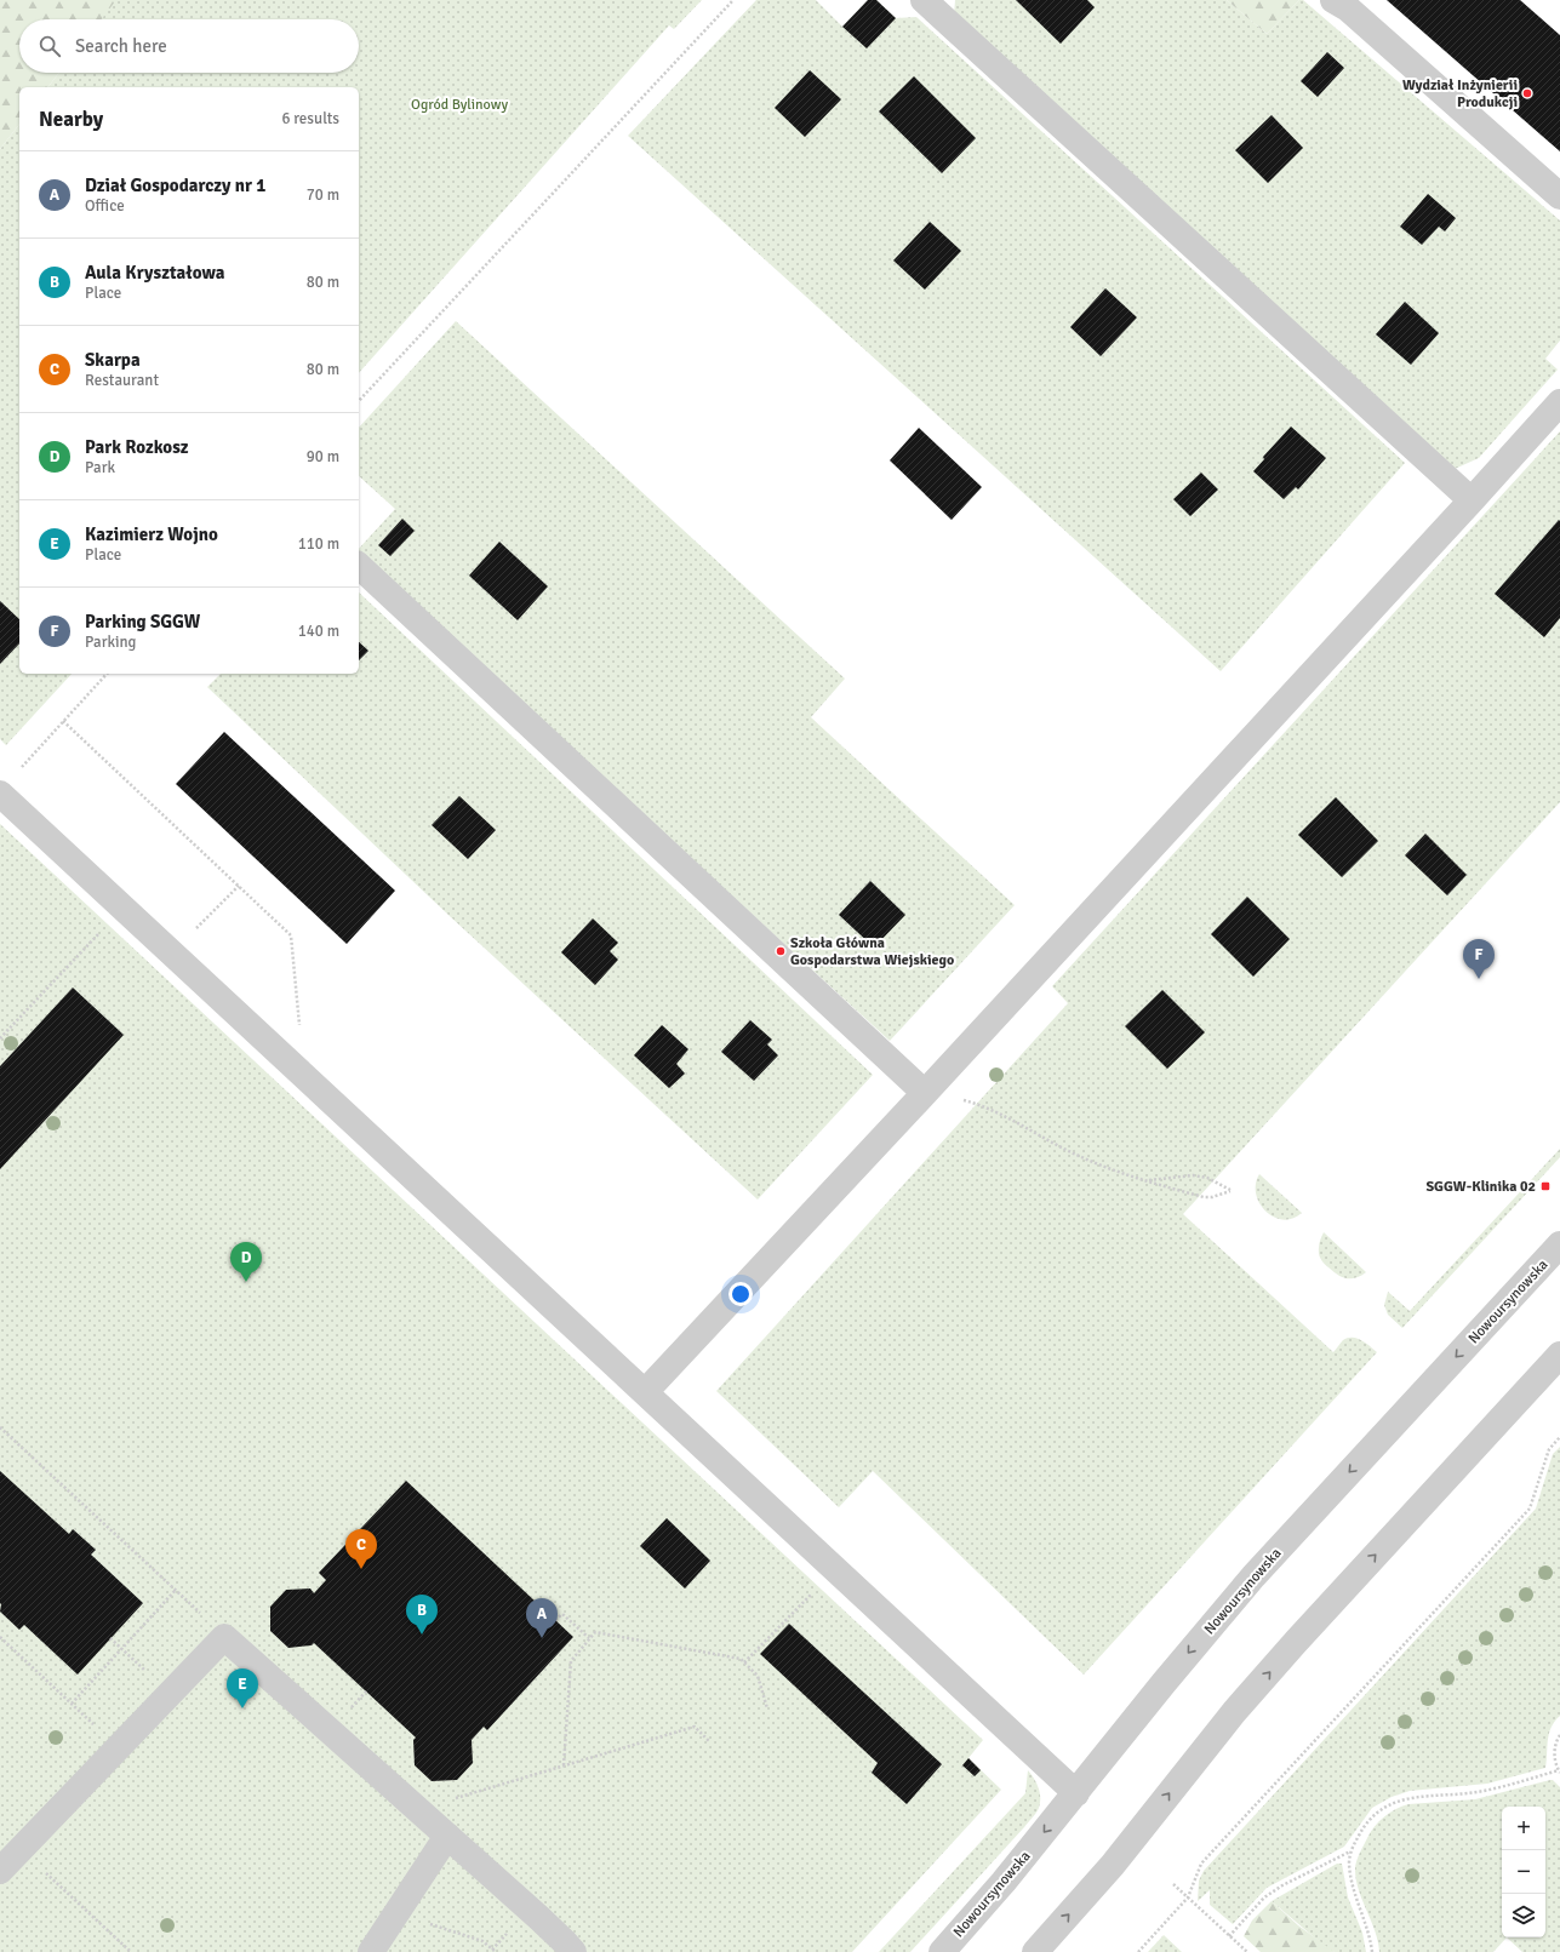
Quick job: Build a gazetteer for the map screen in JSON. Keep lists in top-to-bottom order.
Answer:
{
  "streets": {
    "street": ["Nowoursynowska"]
  },
  "parks": ["Ogród Bylinowy"],
  "places": {
    "other": ["Wydział Inżynierii Produkcji", "Szkoła Główna Gospodarstwa Wiejskiego"],
    "transit": ["SGGW-Klinika 02"]
  },
  "page": {
    "search": "Search here",
    "heading": ["Nearby", "6 results"],
    "list": [
      {
        "mark": "A",
        "name": "Dział Gospodarczy nr 1",
        "note": "Office",
        "value": "70 m"
      },
      {
        "mark": "B",
        "name": "Aula Kryształowa",
        "note": "Place",
        "value": "80 m"
      },
      {
        "mark": "C",
        "name": "Skarpa",
        "note": "Restaurant",
        "value": "80 m"
      },
      {
        "mark": "D",
        "name": "Park Rozkosz",
        "note": "Park",
        "value": "90 m"
      },
      {
        "mark": "E",
        "name": "Kazimierz Wojno",
        "note": "Place",
        "value": "110 m"
      },
      {
        "mark": "F",
        "name": "Parking SGGW",
        "note": "Parking",
        "value": "140 m"
      }
    ],
    "pins": [
      "F",
      "D",
      "C",
      "B",
      "A",
      "E"
    ],
    "map_buttons": ["+", "−"]
  }
}
